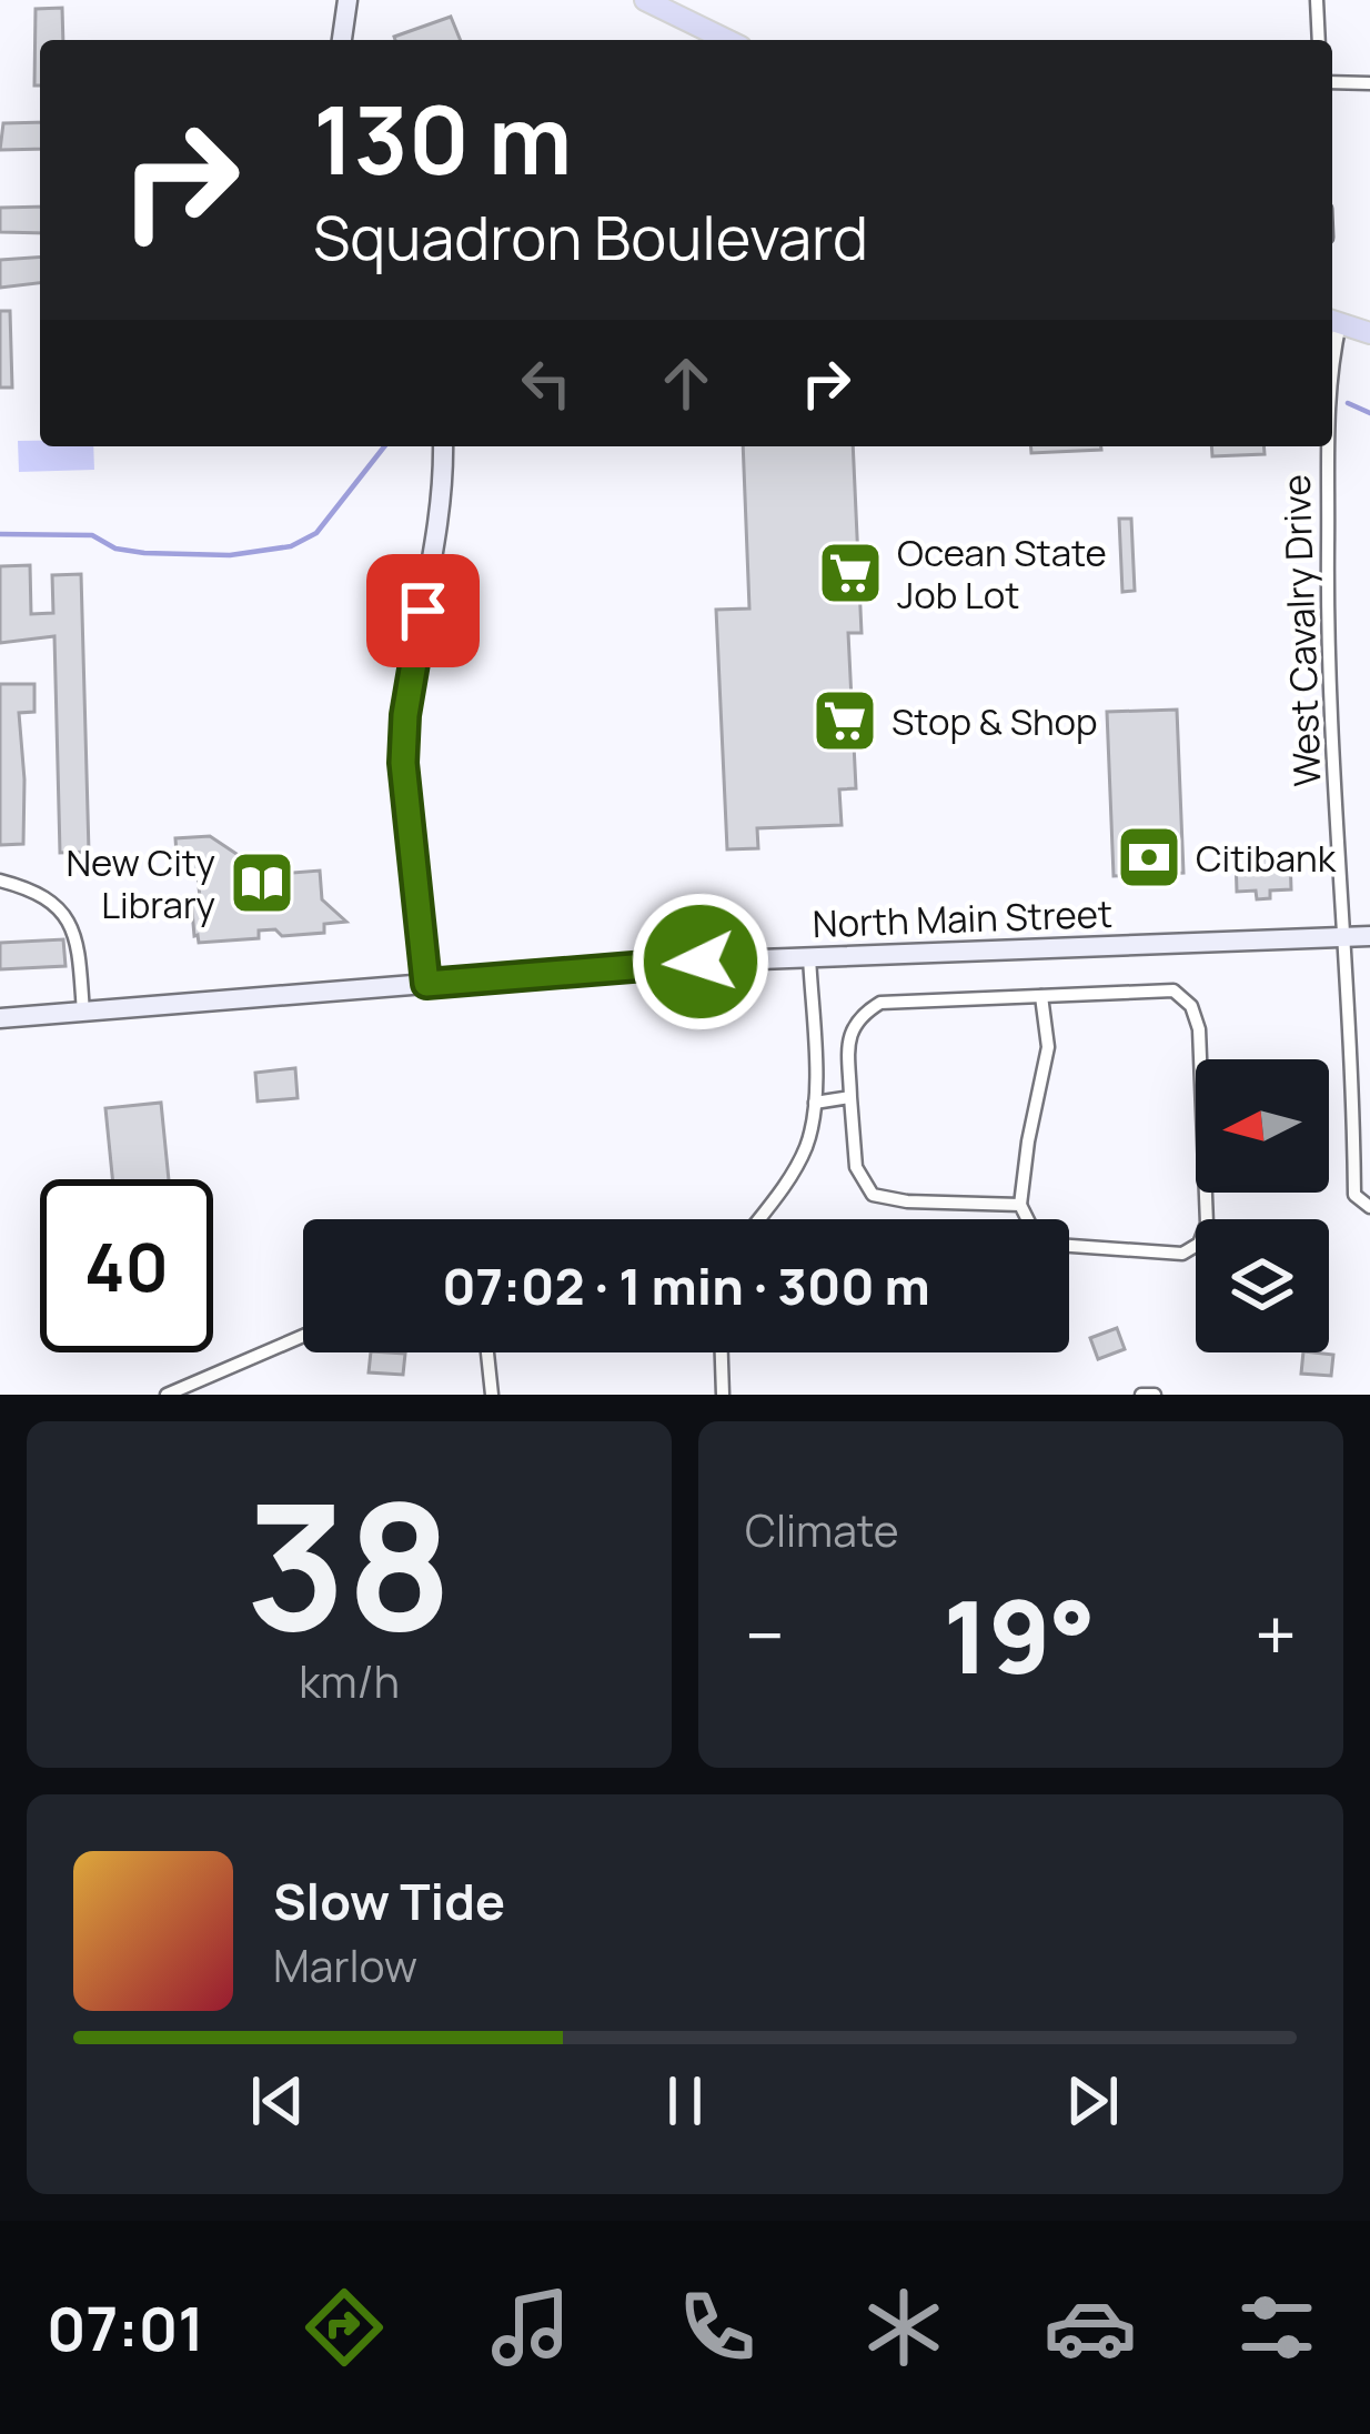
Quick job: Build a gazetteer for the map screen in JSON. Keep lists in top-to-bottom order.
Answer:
{
  "streets": {
    "street": ["West Cavalry Drive", "North Main Street"]
  },
  "crossings": [
    ["West Cavalry Drive", "North Main Street"]
  ],
  "places": {
    "supermarket": ["Ocean State Job Lot", "Stop & Shop"],
    "bank": ["Citibank"],
    "library": ["New City Library"]
  },
  "north": "left",
  "page": {
    "turn": ["130 m", "Squadron Boulevard"],
    "limit": "40",
    "trip": "07:02 · 1 min · 300 m",
    "tile": [
      ["38", "km/h"],
      "Climate"
    ],
    "heat": ["−", "19°", "+"],
    "song": ["Slow Tide", "Marlow"],
    "tabs": "07:01"
  }
}
